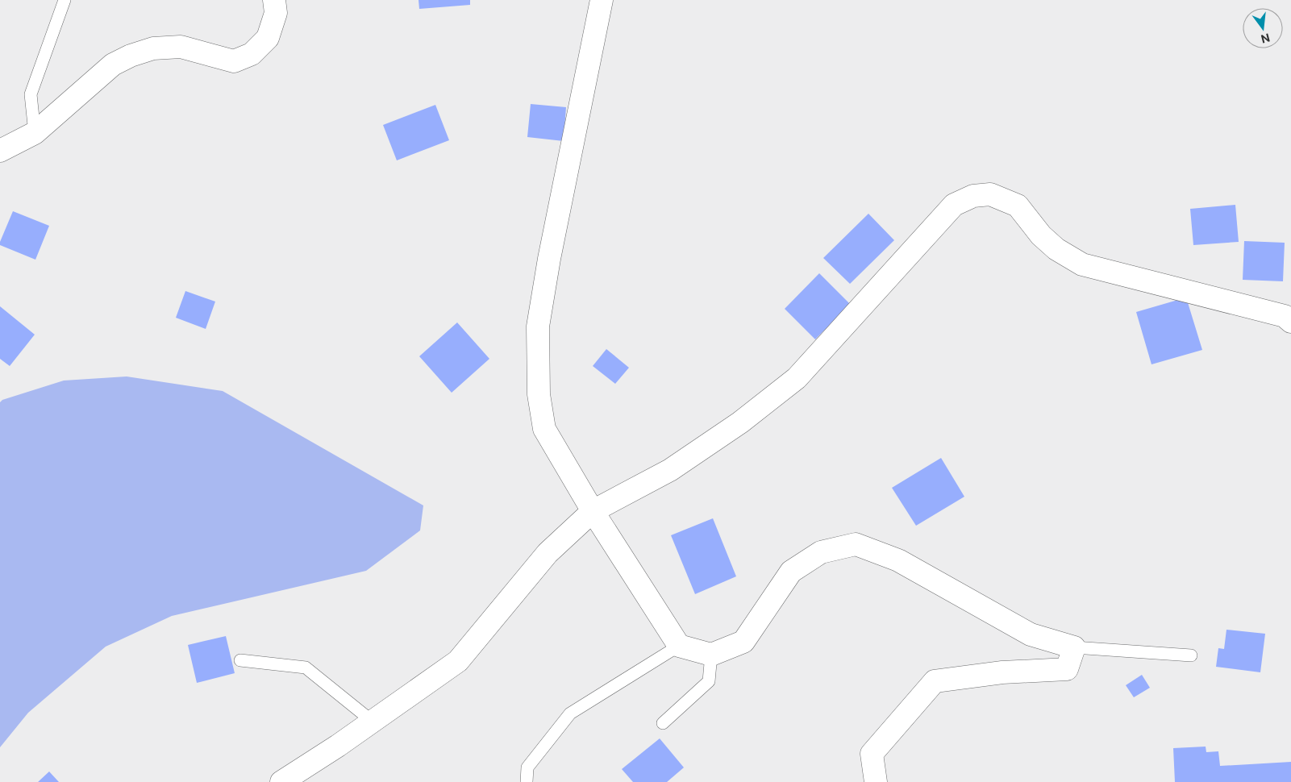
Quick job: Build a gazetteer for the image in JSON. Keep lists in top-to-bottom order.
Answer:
{
  "north": "bottom"
}
